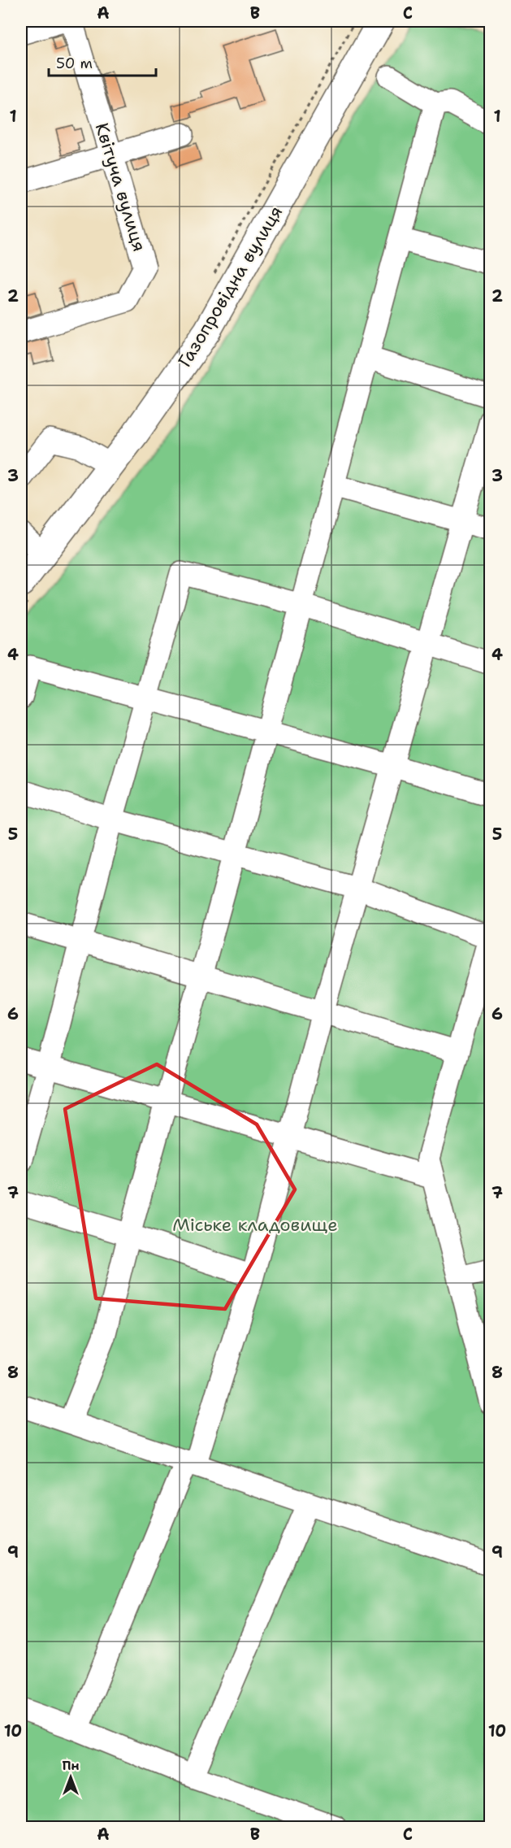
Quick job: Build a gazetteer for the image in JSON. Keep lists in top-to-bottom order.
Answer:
{
  "streets": {
    "main road": ["Газопровідна вулиця"],
    "street": ["Квітуча вулиця"]
  },
  "parks": ["Міське кладовище"],
  "scale_bar": "50 m",
  "north": "top",
  "grid": {
    "columns": ["A", "B", "C"],
    "rows": [
      "1",
      "2",
      "3",
      "4",
      "5",
      "6",
      "7",
      "8",
      "9",
      "10"
    ]
  }
}
